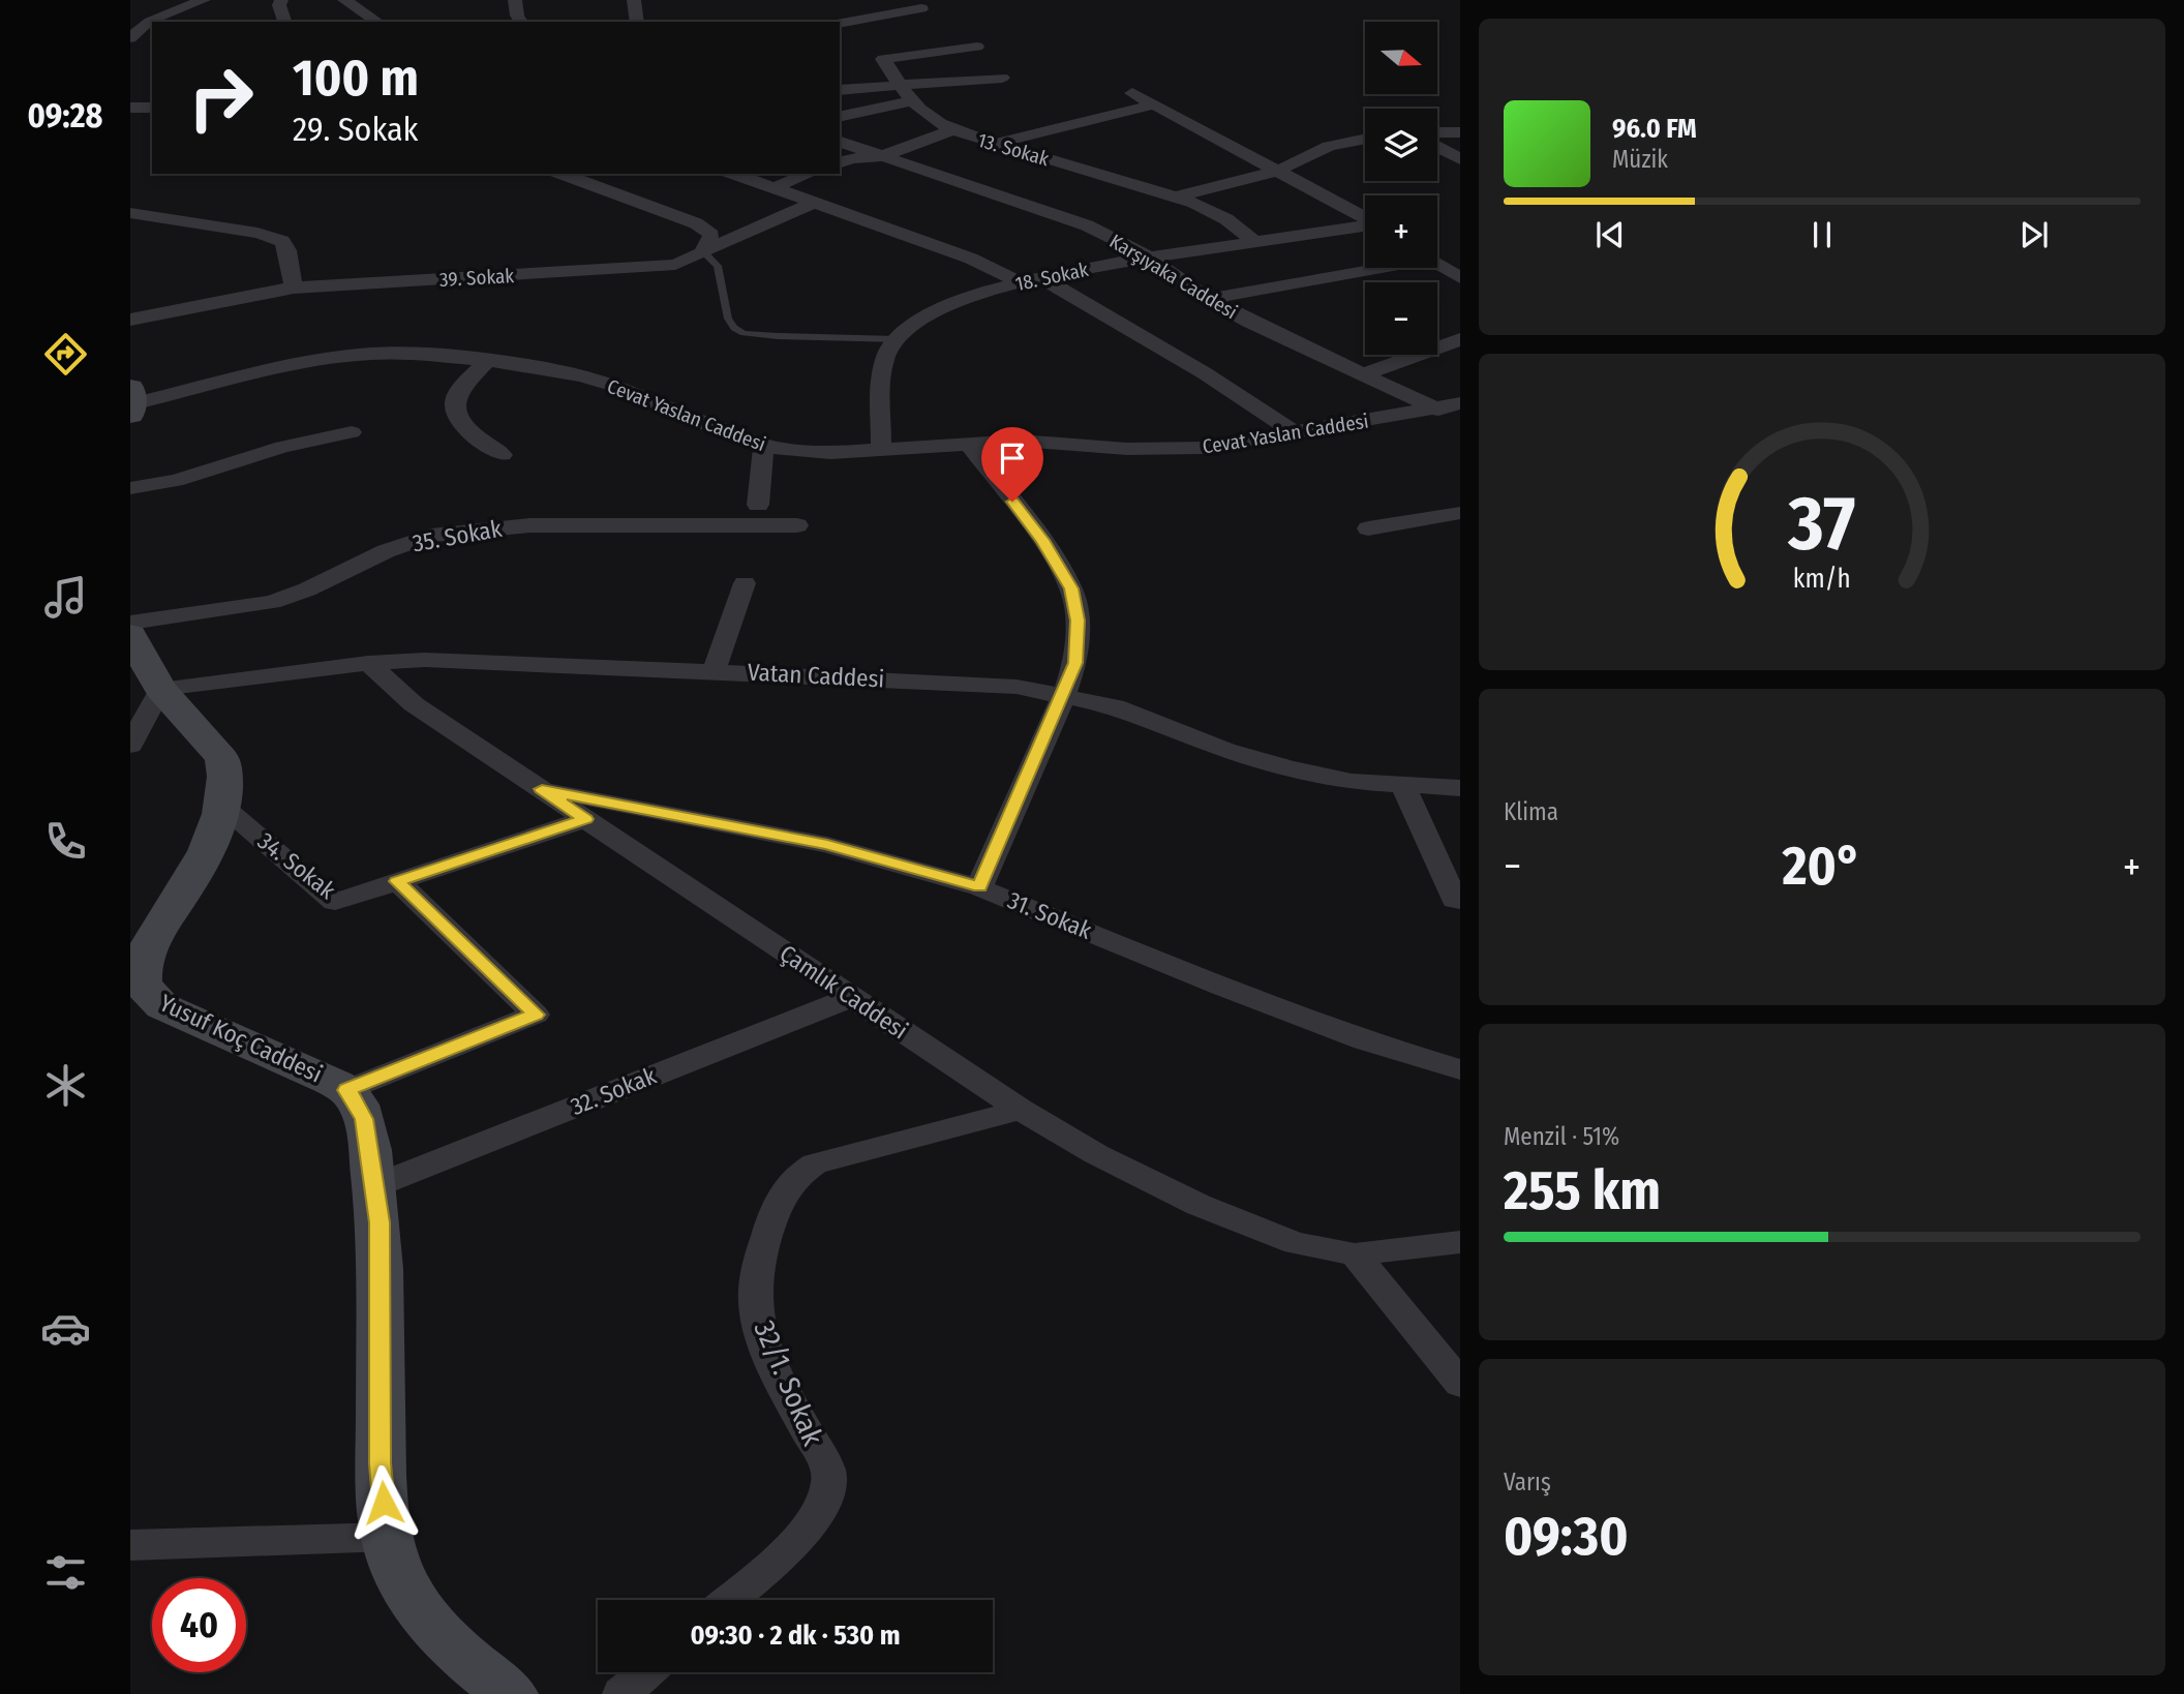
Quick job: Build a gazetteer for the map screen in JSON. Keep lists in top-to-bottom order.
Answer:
{
  "streets": {
    "street": [
      "13. Sokak",
      "18. Sokak",
      "Karşıyaka Caddesi",
      "39. Sokak",
      "Cevat Yaslan Caddesi",
      "35. Sokak",
      "Vatan Caddesi",
      "34. Sokak",
      "31. Sokak",
      "Çamlık Caddesi",
      "Yusuf Koç Caddesi",
      "32. Sokak",
      "32/1. Sokak"
    ]
  },
  "crossings": [
    ["13. Sokak", "18. Sokak"],
    ["18. Sokak", "Karşıyaka Caddesi"],
    ["18. Sokak", "Cevat Yaslan Caddesi"],
    ["Karşıyaka Caddesi", "Cevat Yaslan Caddesi"],
    ["Vatan Caddesi", "Çamlık Caddesi"],
    ["Vatan Caddesi", "Yusuf Koç Caddesi"],
    ["34. Sokak", "Çamlık Caddesi"],
    ["34. Sokak", "Yusuf Koç Caddesi"],
    ["31. Sokak", "Çamlık Caddesi"],
    ["Çamlık Caddesi", "32. Sokak"],
    ["Çamlık Caddesi", "32/1. Sokak"],
    ["Yusuf Koç Caddesi", "32. Sokak"]
  ],
  "north": "right",
  "page": {
    "tabs": "09:28",
    "map_buttons": ["+", "−"],
    "turn": ["100 m", "29. Sokak"],
    "song": ["96.0 FM", "Müzik"],
    "tile": [
      "Klima",
      ["Menzil · 51%", "255 km"],
      ["Varış", "09:30"]
    ],
    "heat": ["−", "20°", "+"],
    "limit": "40",
    "trip": "09:30 · 2 dk · 530 m",
    "gauge": ["37", "km/h"]
  }
}
